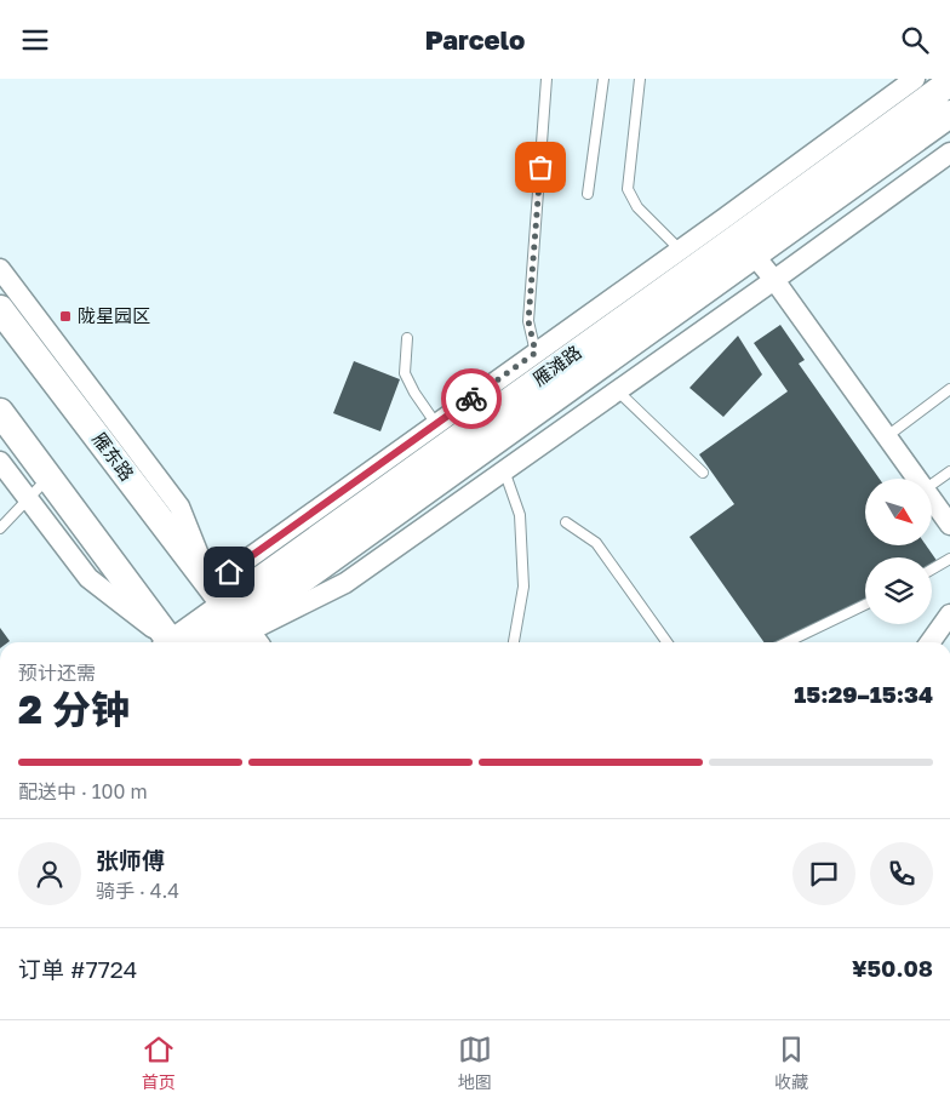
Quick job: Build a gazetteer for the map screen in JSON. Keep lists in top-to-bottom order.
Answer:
{
  "streets": {
    "main road": ["雁滩路", "雁东路"]
  },
  "crossings": [
    ["雁滩路", "雁东路"]
  ],
  "places": {
    "transit": ["陇星园区"]
  },
  "north": "bottom right",
  "page": {
    "header": "Parcelo",
    "heading": ["2 分钟", "预计还需", "15:29–15:34"],
    "panel": [
      "张师傅",
      "骑手 · 4.4",
      "订单 #7724",
      "¥50.08"
    ],
    "bar": "配送中 · 100 m",
    "tabs": ["首页", "地图", "收藏"]
  }
}
